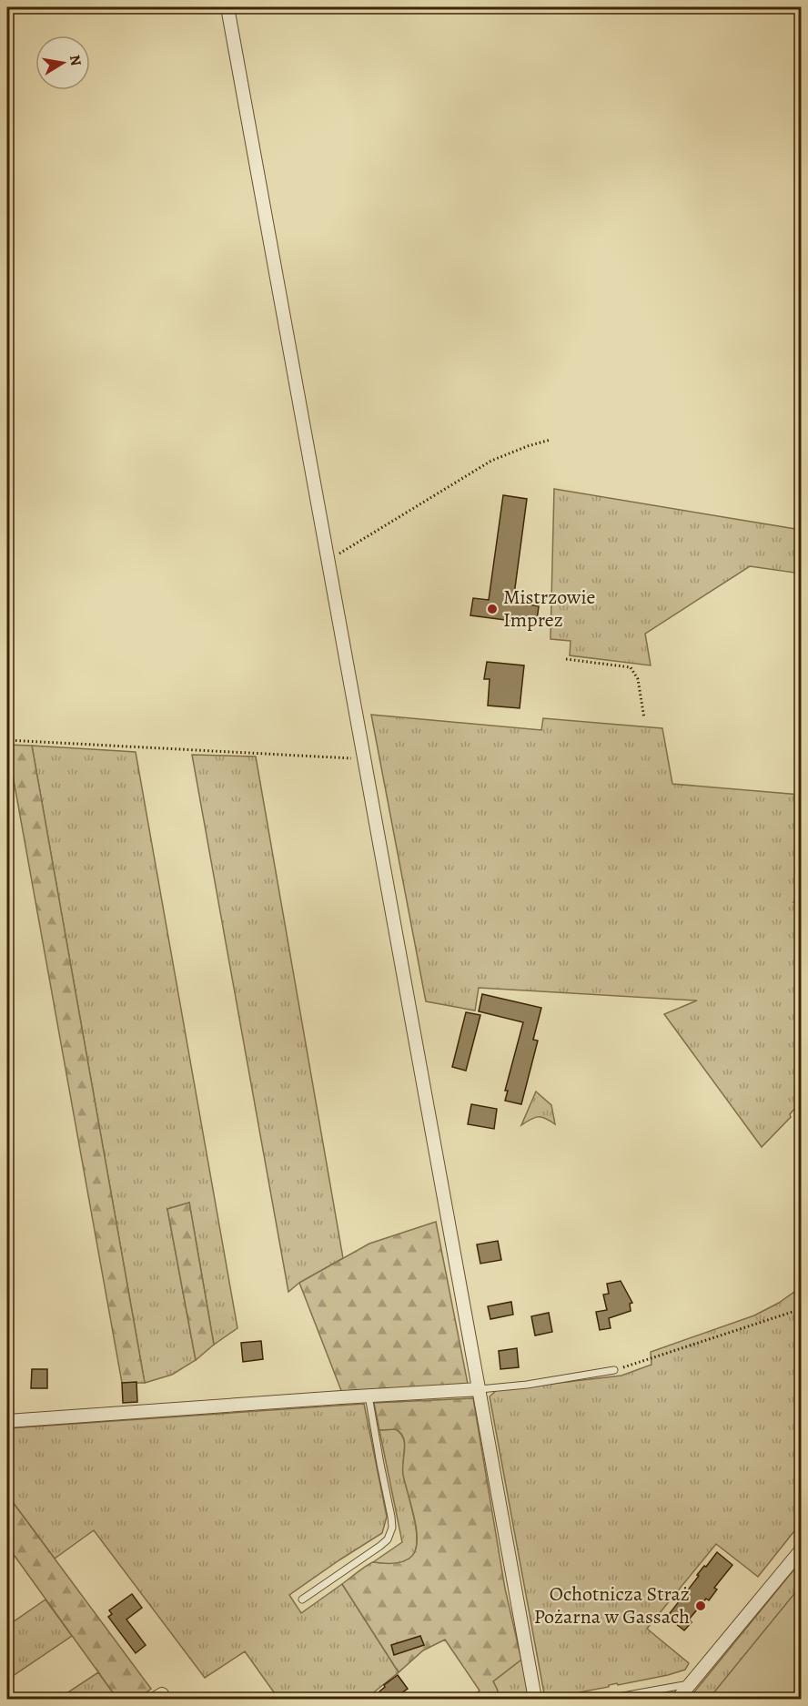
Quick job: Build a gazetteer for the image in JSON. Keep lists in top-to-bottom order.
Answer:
{
  "places": ["Mistrzowie Imprez", "Ochotnicza Straż Pożarna w Gassach"],
  "north": "right"
}
